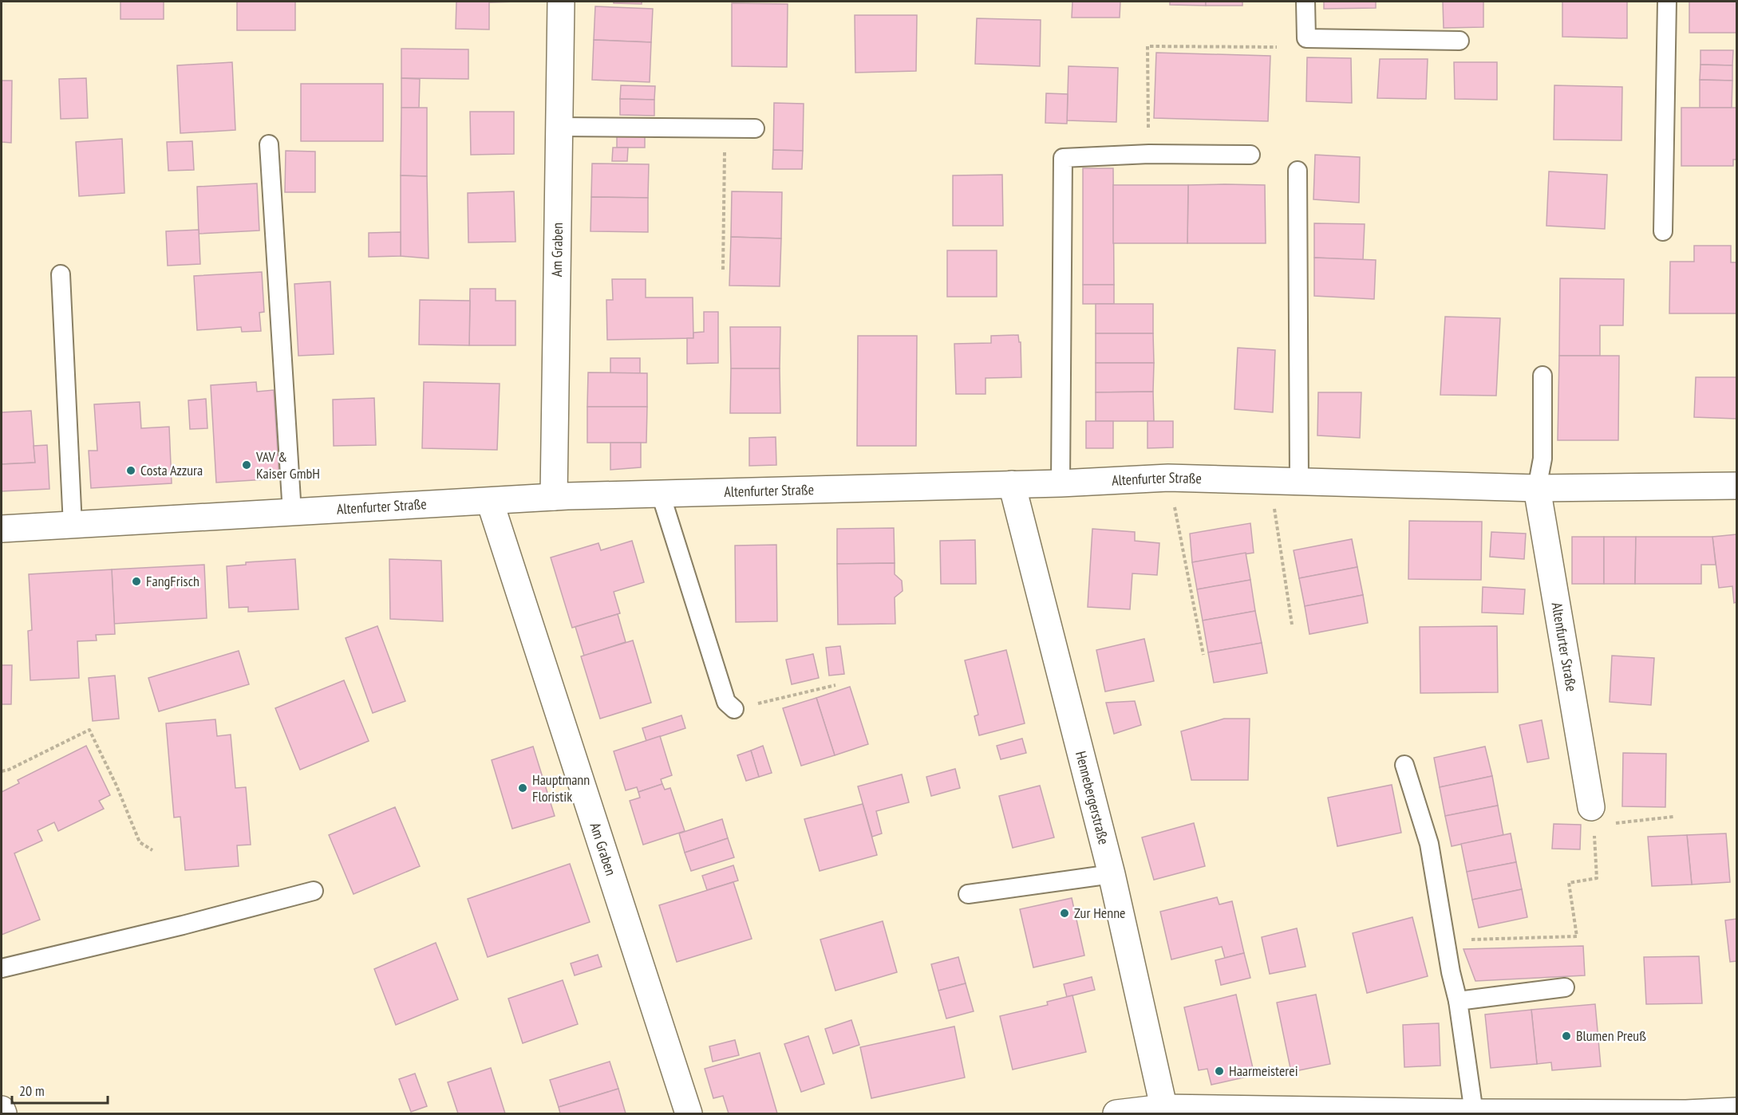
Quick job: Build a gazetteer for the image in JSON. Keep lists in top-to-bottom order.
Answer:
{
  "streets": {
    "street": ["Am Graben", "Altenfurter Straße", "Hennebergerstraße"]
  },
  "crossings": [
    ["Am Graben", "Altenfurter Straße"],
    ["Altenfurter Straße", "Hennebergerstraße"]
  ],
  "places": [
    "VAV & Kaiser GmbH",
    "Costa Azzura",
    "FangFrisch",
    "Hauptmann Floristik",
    "Zur Henne",
    "Blumen Preuß",
    "Haarmeisterei"
  ],
  "scale_bar": "20 m"
}
